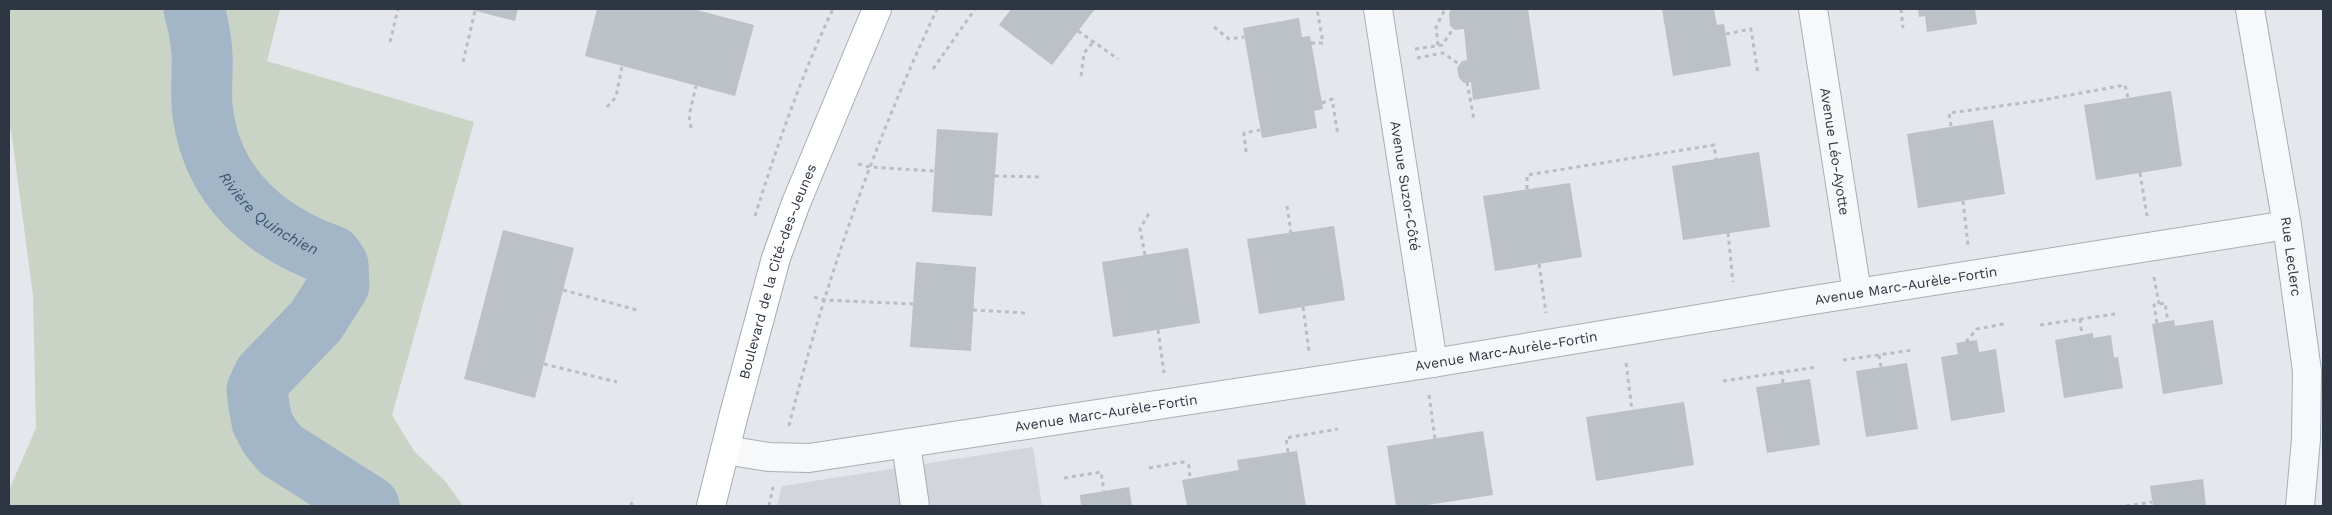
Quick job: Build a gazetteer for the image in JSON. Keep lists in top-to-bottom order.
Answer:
{
  "streets": {
    "main road": ["Boulevard de la Cité-des-Jeunes"],
    "street": [
      "Avenue Léo-Ayotte",
      "Avenue Suzor-Côté",
      "Rue Leclerc",
      "Avenue Marc-Aurèle-Fortin"
    ]
  },
  "crossings": [
    ["Avenue Léo-Ayotte", "Avenue Marc-Aurèle-Fortin"],
    ["Avenue Suzor-Côté", "Avenue Marc-Aurèle-Fortin"],
    ["Rue Leclerc", "Avenue Marc-Aurèle-Fortin"],
    ["Boulevard de la Cité-des-Jeunes", "Avenue Marc-Aurèle-Fortin"]
  ],
  "water": ["Rivière Quinchien"]
}
